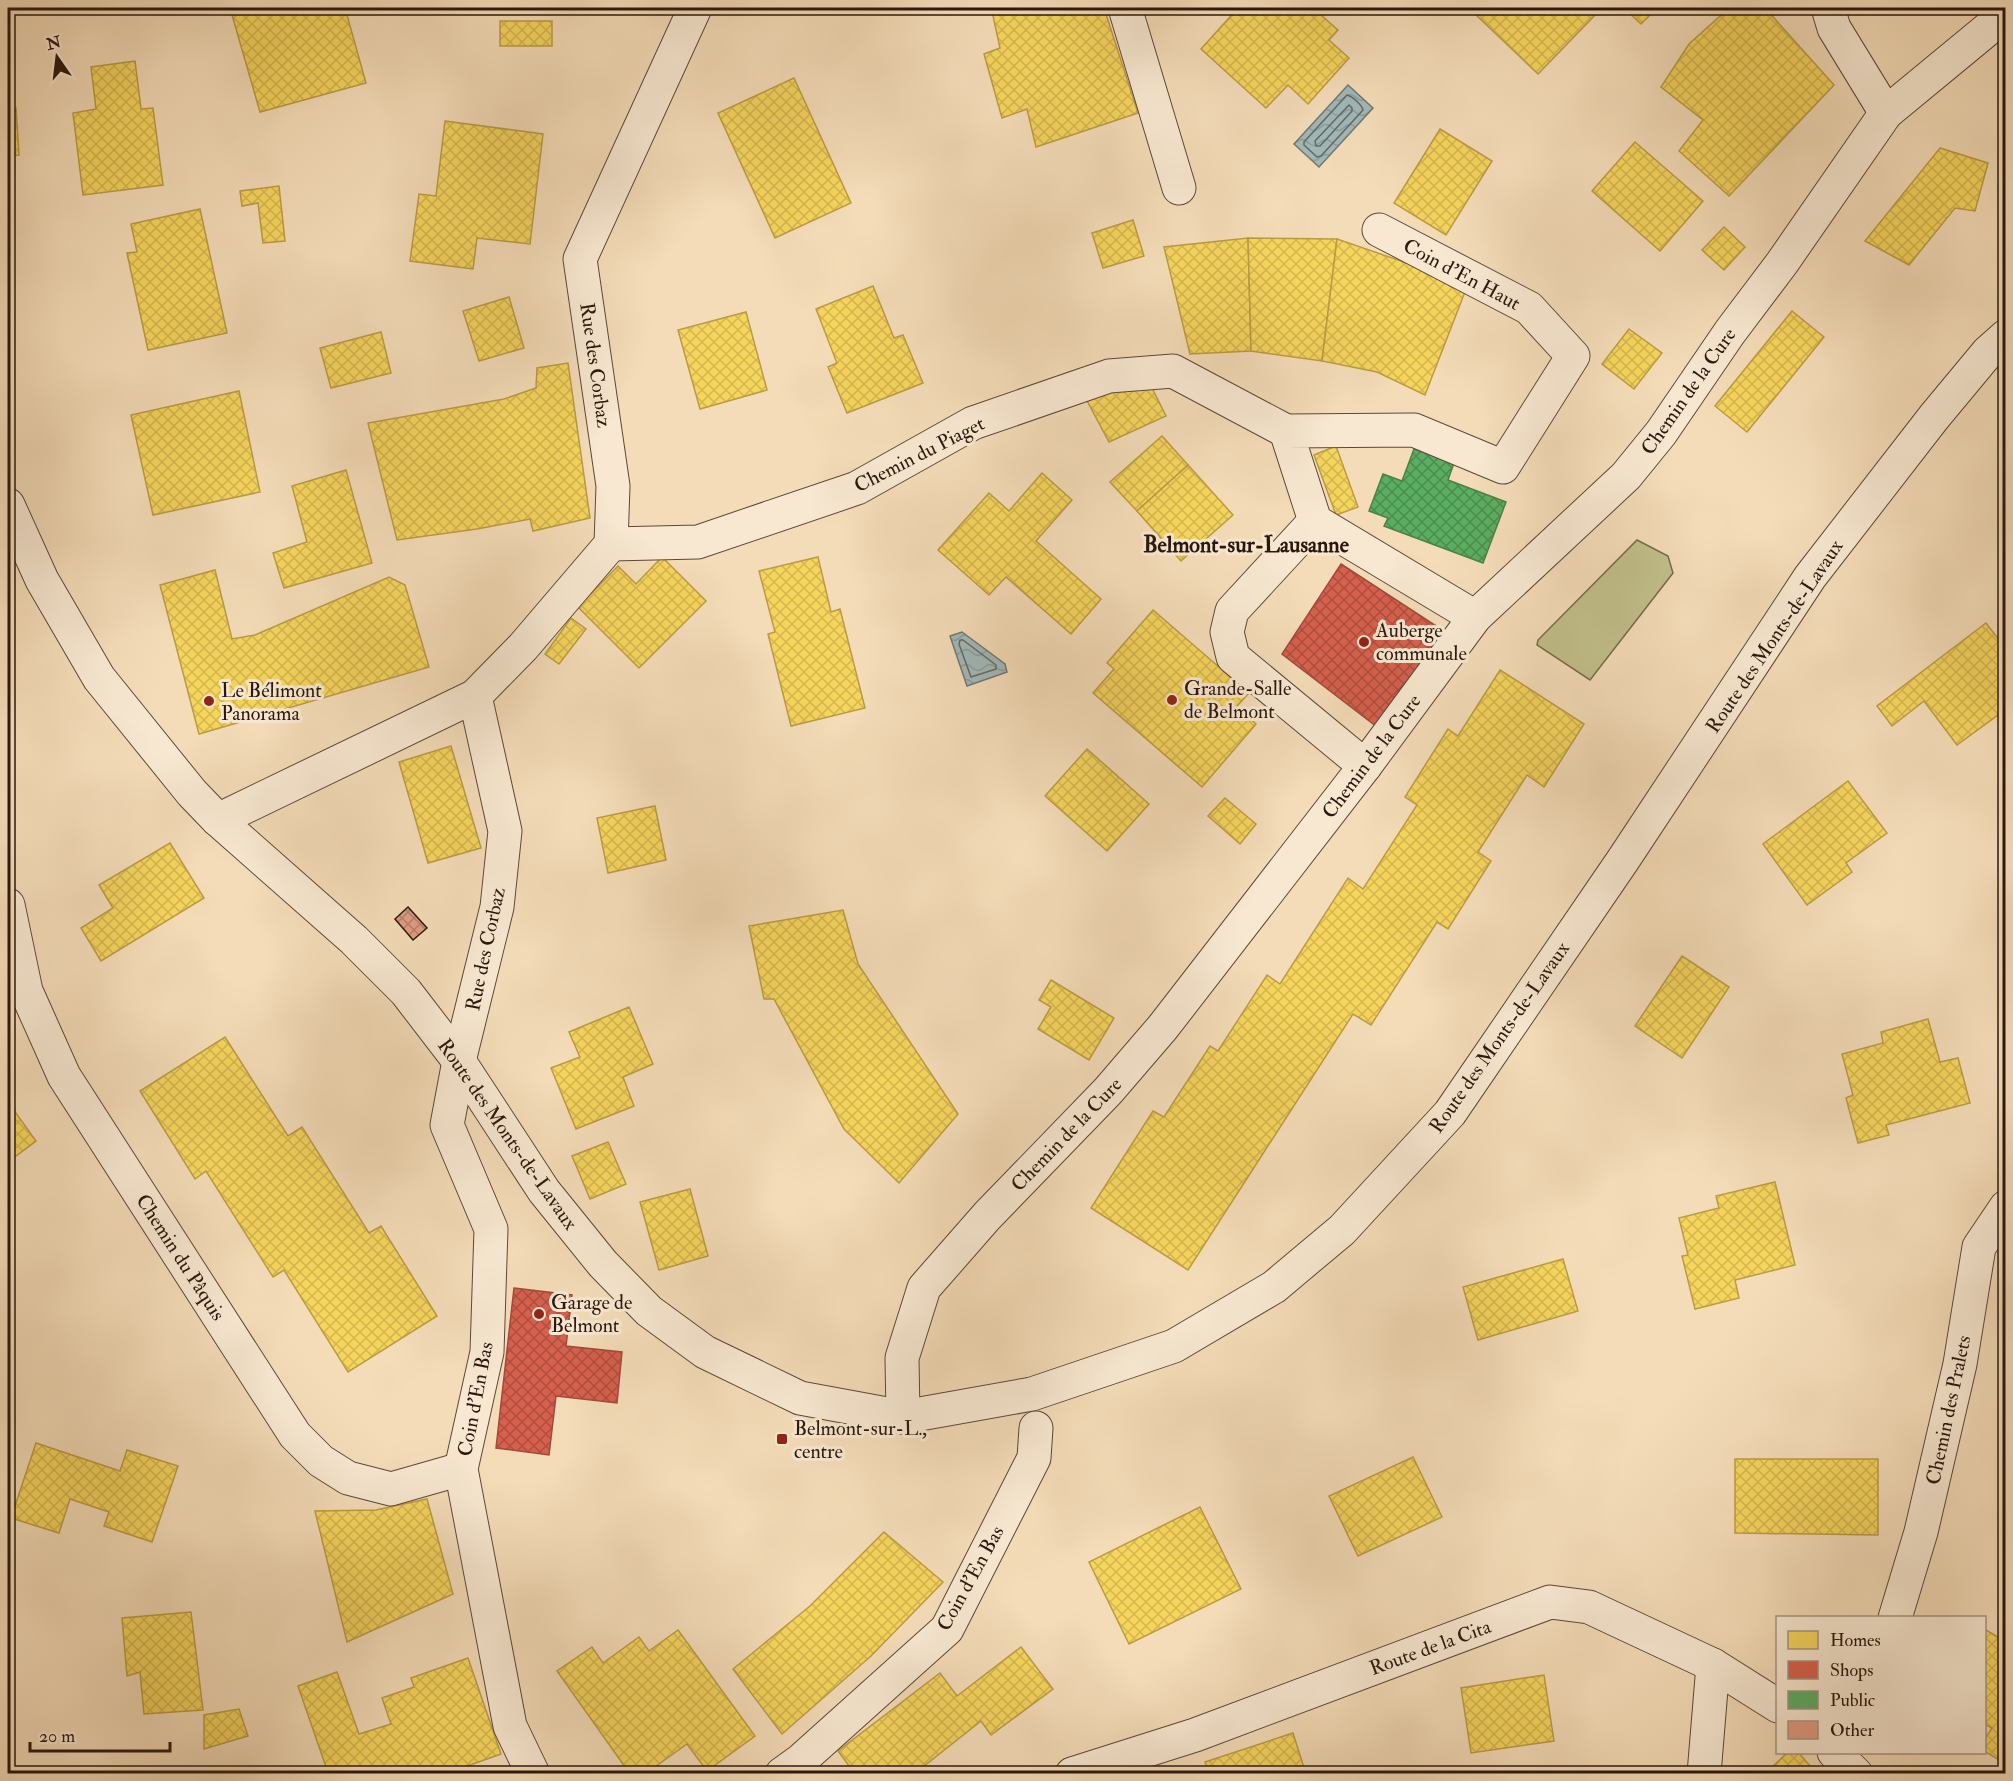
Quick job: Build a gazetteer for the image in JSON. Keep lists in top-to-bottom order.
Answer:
{
  "streets": {
    "street": [
      "Coin d'En Haut",
      "Rue des Corbaz",
      "Chemin de la Cure",
      "Chemin du Piaget",
      "Route des Monts-de-Lavaux",
      "Chemin du Pâquis",
      "Coin d'En Bas",
      "Chemin des Pralets",
      "Route de la Cita"
    ]
  },
  "crossings": [
    ["Coin d'En Haut", "Chemin du Piaget"],
    ["Rue des Corbaz", "Chemin du Piaget"],
    ["Rue des Corbaz", "Route des Monts-de-Lavaux"],
    ["Rue des Corbaz", "Coin d'En Bas"],
    ["Chemin de la Cure", "Route des Monts-de-Lavaux"],
    ["Route des Monts-de-Lavaux", "Coin d'En Bas"],
    ["Chemin du Pâquis", "Coin d'En Bas"]
  ],
  "districts": ["Belmont-sur-Lausanne"],
  "places": {
    "other": [
      "Auberge communale",
      "Grande-Salle de Belmont",
      "Le Bélimont Panorama",
      "Garage de Belmont"
    ],
    "transit": ["Belmont-sur-L., centre"]
  },
  "legend": [
    "Homes",
    "Shops",
    "Public",
    "Other"
  ],
  "scale_bar": "20 m",
  "north": "top"
}
